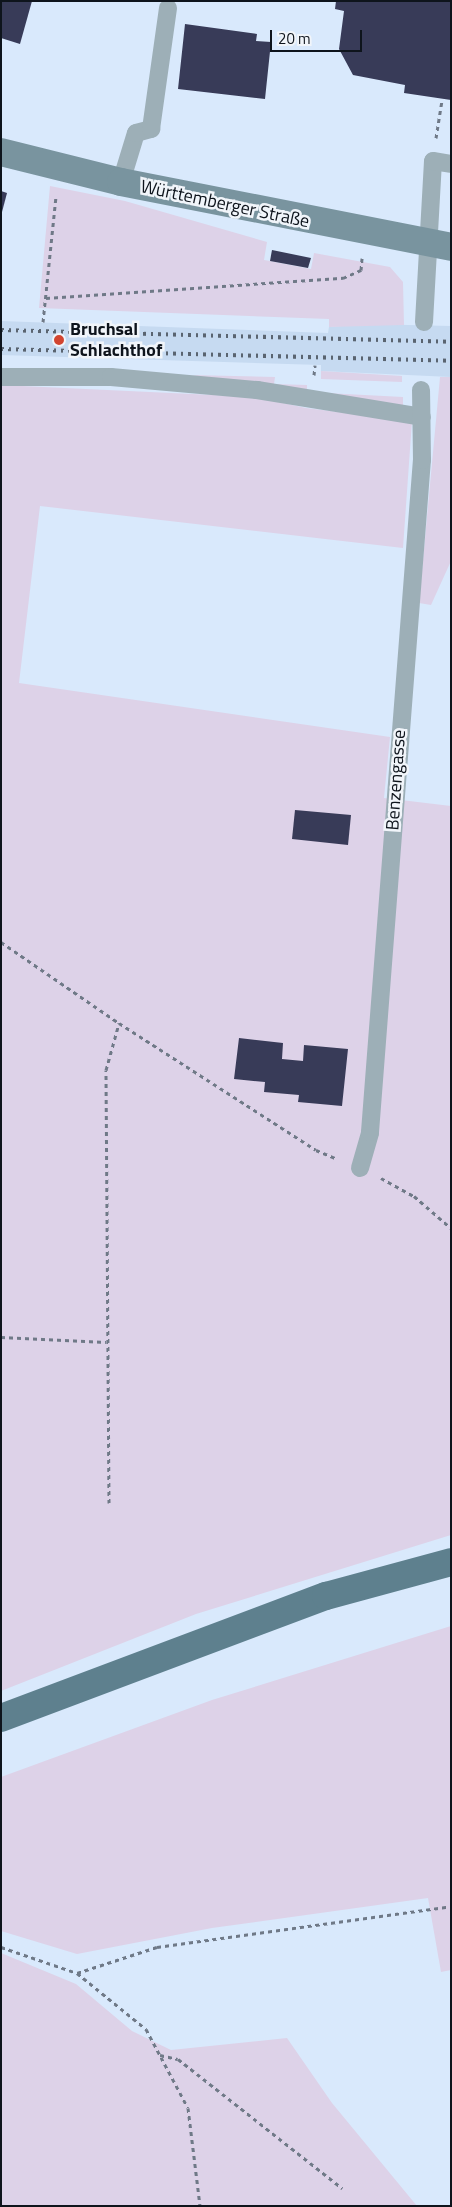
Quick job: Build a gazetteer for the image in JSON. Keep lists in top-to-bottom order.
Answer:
{
  "streets": {
    "main road": ["Württemberger Straße"],
    "lane": ["Benzengasse"]
  },
  "places": ["Bruchsal Schlachthof"],
  "scale_bar": "20 m"
}
